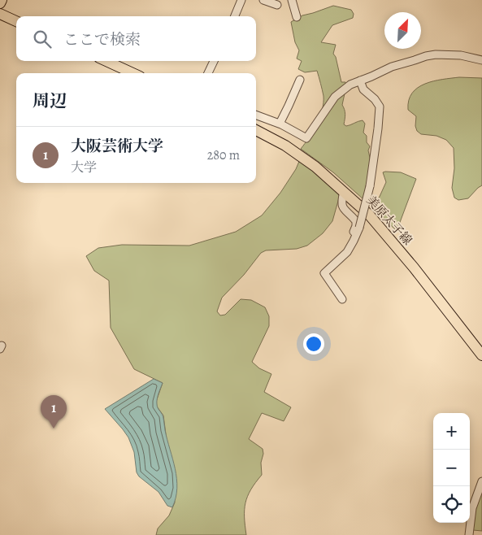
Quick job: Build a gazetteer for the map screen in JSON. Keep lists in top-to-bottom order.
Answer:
{
  "streets": {
    "main road": ["美原太子線"]
  },
  "north": "top right",
  "page": {
    "search": "ここで検索",
    "heading": "周辺",
    "list": [
      {
        "mark": "1",
        "name": "大阪芸術大学",
        "note": "大学",
        "value": "280 m"
      }
    ],
    "pins": "1",
    "map_buttons": ["+", "−"]
  }
}
